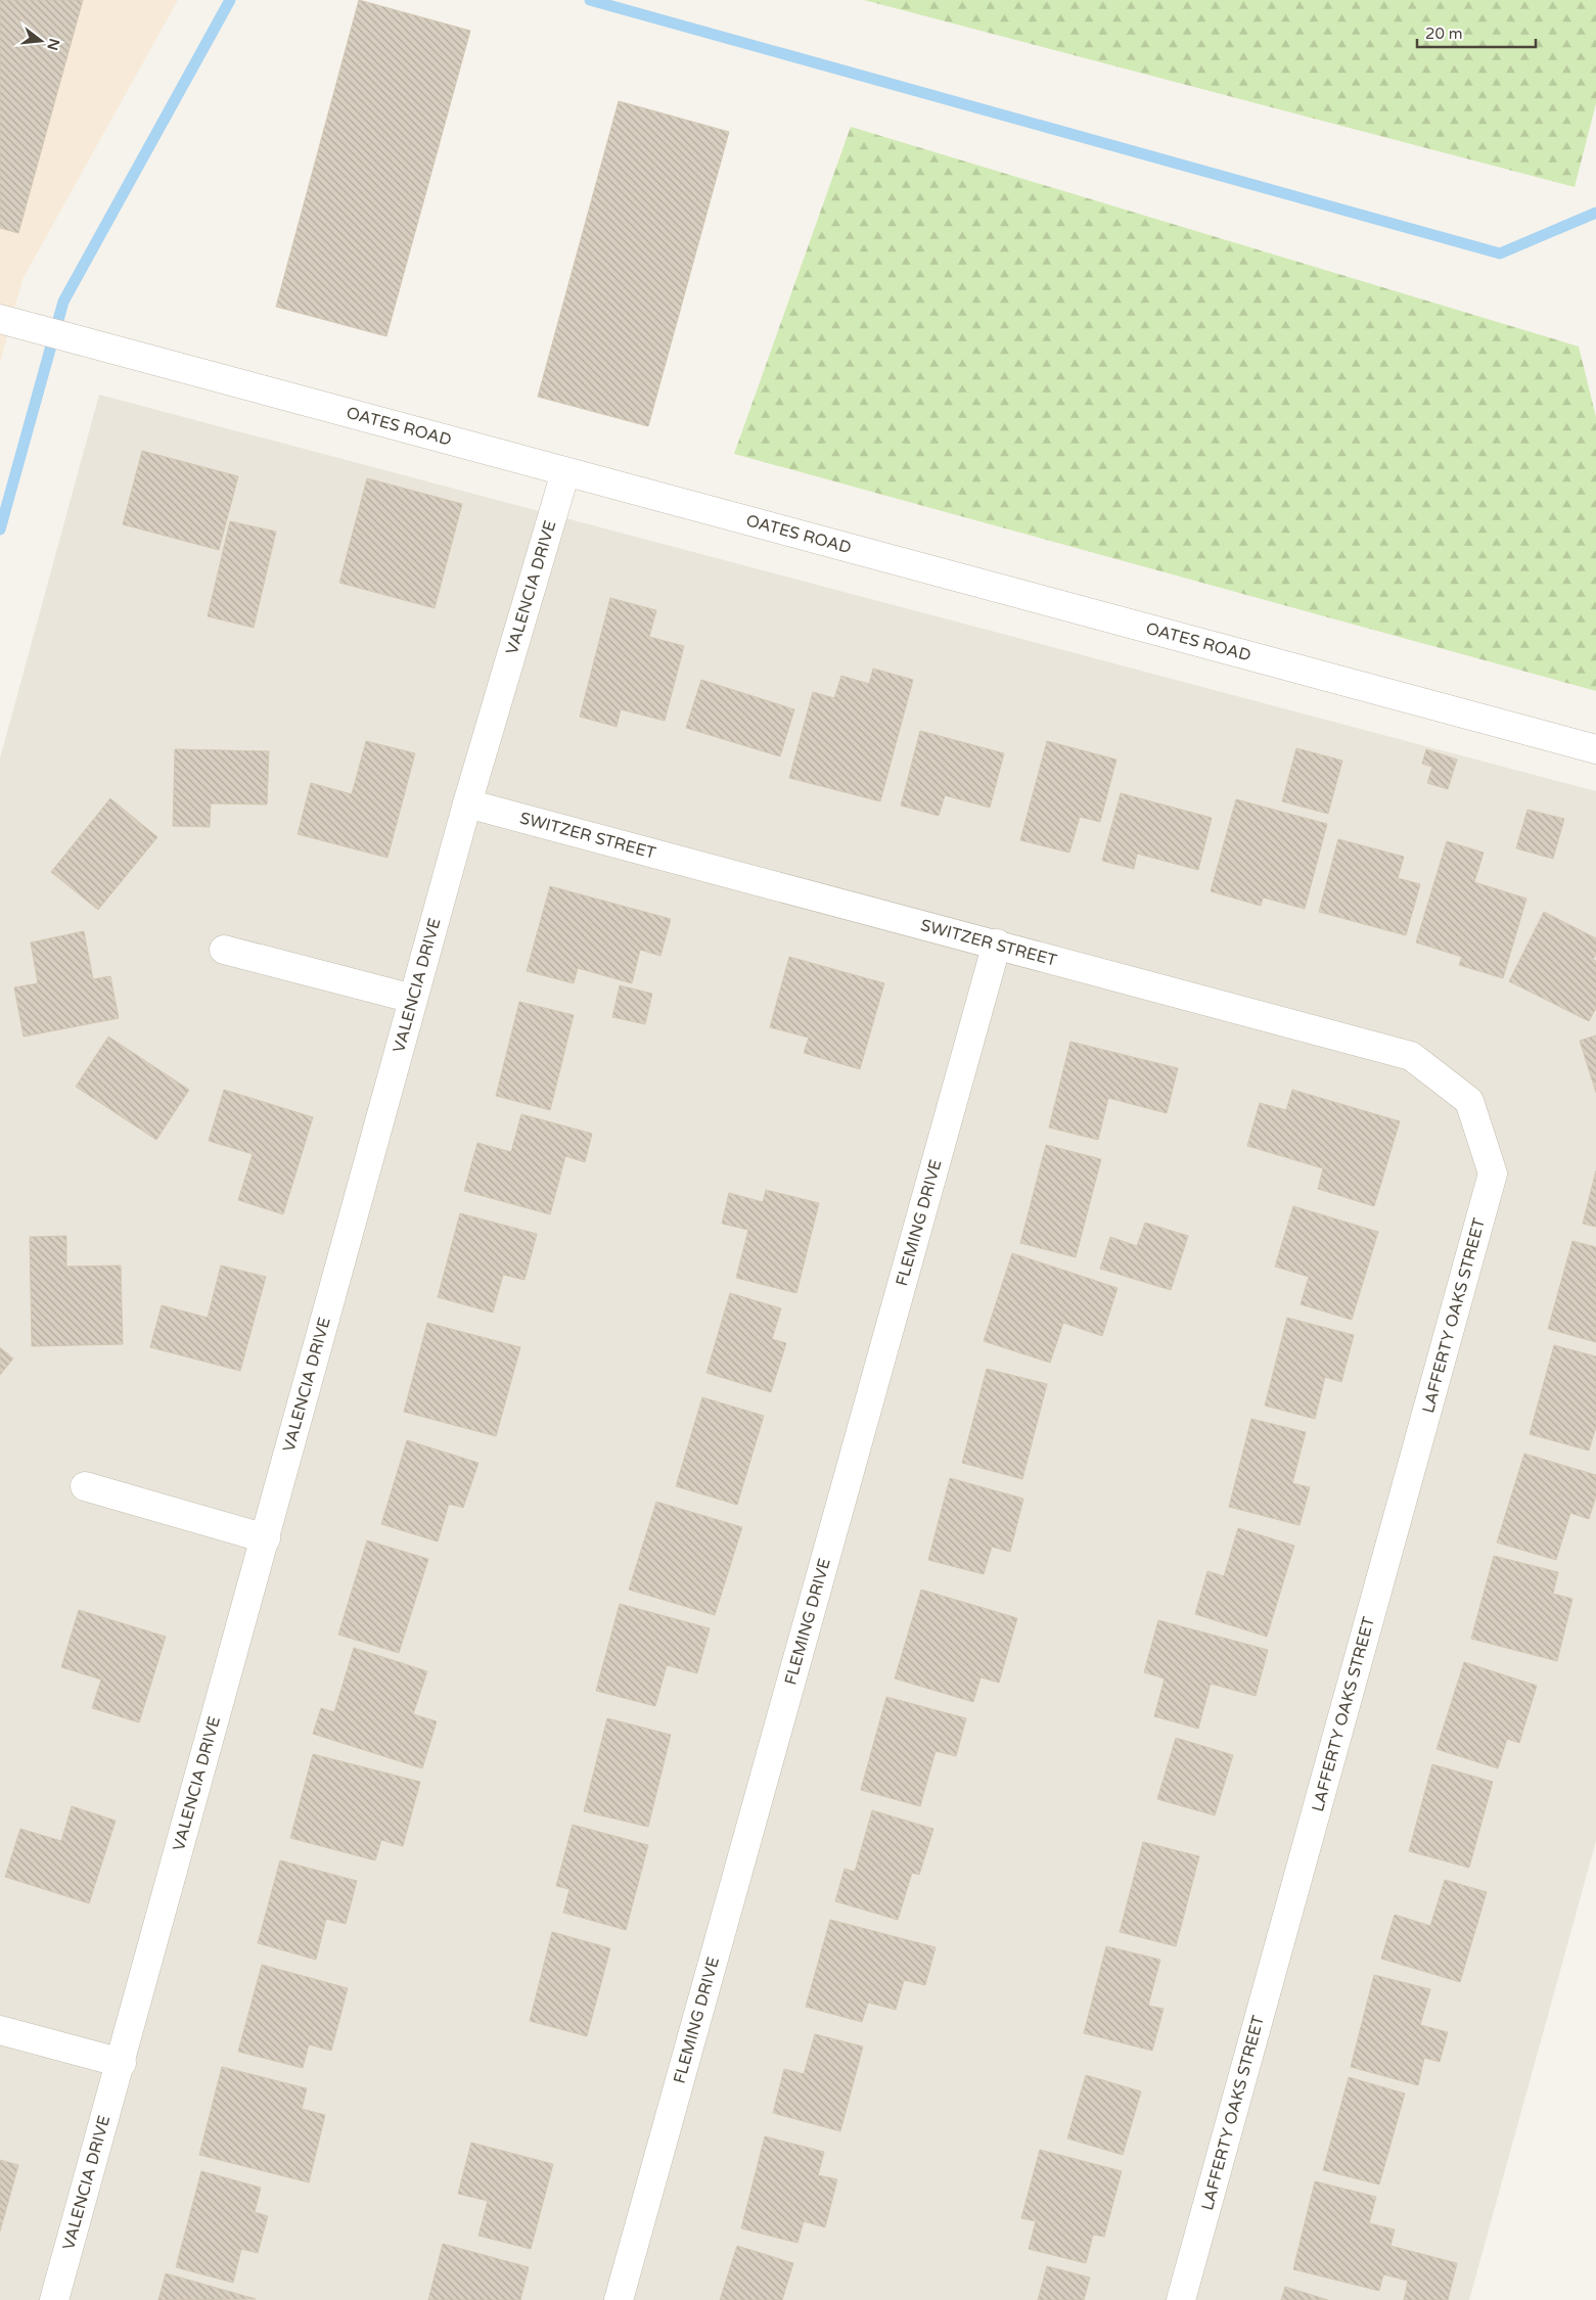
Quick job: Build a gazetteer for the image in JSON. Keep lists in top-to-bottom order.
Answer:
{
  "streets": {
    "street": [
      "OATES ROAD",
      "VALENCIA DRIVE",
      "SWITZER STREET",
      "FLEMING DRIVE",
      "LAFFERTY OAKS STREET"
    ]
  },
  "crossings": [
    ["OATES ROAD", "VALENCIA DRIVE"],
    ["VALENCIA DRIVE", "SWITZER STREET"],
    ["SWITZER STREET", "FLEMING DRIVE"],
    ["SWITZER STREET", "LAFFERTY OAKS STREET"]
  ],
  "scale_bar": "20 m",
  "north": "right"
}
